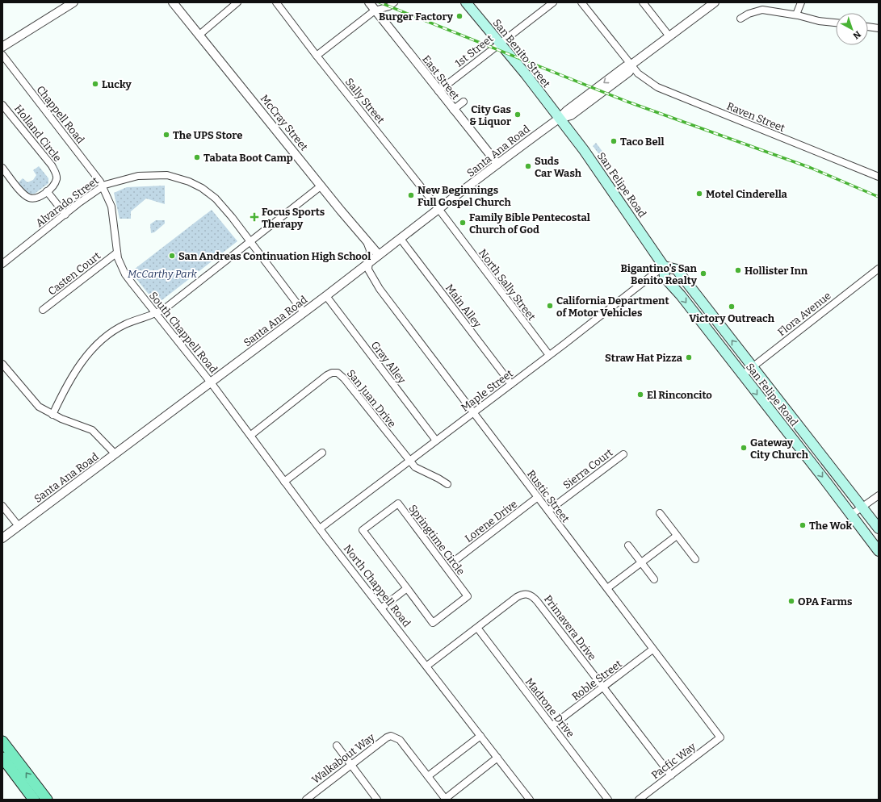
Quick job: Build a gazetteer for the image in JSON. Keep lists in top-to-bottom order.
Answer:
{
  "streets": {
    "main road": ["San Benito Street", "San Felipe Road"],
    "street": [
      "1st Street",
      "East Street",
      "Sally Street",
      "Chappell Road",
      "Raven Street",
      "McCray Street",
      "Holland Circle",
      "Santa Ana Road",
      "Alvarado Street",
      "Casten Court",
      "North Sally Street",
      "Main Alley",
      "Flora Avenue",
      "South Chappell Road",
      "Gray Alley",
      "Maple Street",
      "San Juan Drive",
      "Sierra Court",
      "Rustic Street",
      "Lorene Drive",
      "Springtime Circle",
      "North Chappell Road",
      "Primavera Drive",
      "Roble Street",
      "Madrone Drive",
      "Walkabout Way",
      "Pacfic Way"
    ]
  },
  "crossings": [
    ["1st Street", "San Benito Street"],
    ["1st Street", "East Street"],
    ["San Benito Street", "Santa Ana Road"],
    ["San Benito Street", "San Felipe Road"],
    ["East Street", "Santa Ana Road"],
    ["Sally Street", "Santa Ana Road"],
    ["Sally Street", "North Sally Street"],
    ["Chappell Road", "Alvarado Street"],
    ["Chappell Road", "South Chappell Road"],
    ["Raven Street", "Santa Ana Road"],
    ["McCray Street", "Santa Ana Road"],
    ["Santa Ana Road", "San Felipe Road"],
    ["Santa Ana Road", "Alvarado Street"],
    ["Santa Ana Road", "North Sally Street"],
    ["Santa Ana Road", "Main Alley"],
    ["Santa Ana Road", "South Chappell Road"],
    ["Santa Ana Road", "Gray Alley"],
    ["Santa Ana Road", "Rustic Street"],
    ["Santa Ana Road", "North Chappell Road"],
    ["San Felipe Road", "Flora Avenue"],
    ["San Felipe Road", "Maple Street"],
    ["Alvarado Street", "South Chappell Road"],
    ["Casten Court", "South Chappell Road"],
    ["North Sally Street", "Maple Street"],
    ["Main Alley", "Maple Street"],
    ["South Chappell Road", "North Chappell Road"],
    ["Gray Alley", "Maple Street"],
    ["Maple Street", "San Juan Drive"],
    ["Maple Street", "Rustic Street"],
    ["Maple Street", "North Chappell Road"],
    ["San Juan Drive", "North Chappell Road"],
    ["Sierra Court", "Rustic Street"],
    ["Rustic Street", "Lorene Drive"],
    ["Rustic Street", "Roble Street"],
    ["Rustic Street", "Pacfic Way"],
    ["North Chappell Road", "Primavera Drive"],
    ["Primavera Drive", "Roble Street"],
    ["Primavera Drive", "Madrone Drive"],
    ["Primavera Drive", "Pacfic Way"],
    ["Roble Street", "Madrone Drive"]
  ],
  "parks": ["McCarthy Park"],
  "places": {
    "other": [
      "Burger Factory",
      "Lucky",
      "City Gas & Liquor",
      "The UPS Store",
      "Taco Bell",
      "Tabata Boot Camp",
      "Suds Car Wash",
      "Motel Cinderella",
      "New Beginnings Full Gospel Church",
      "Family Bible Pentecostal Church of God",
      "San Andreas Continuation High School",
      "Hollister Inn",
      "Bigantino's San Benito Realty",
      "California Department of Motor Vehicles",
      "Victory Outreach",
      "Straw Hat Pizza",
      "El Rinconcito",
      "Gateway City Church",
      "The Wok",
      "OPA Farms"
    ],
    "health": ["Focus Sports Therapy"]
  },
  "north": "bottom right"
}
